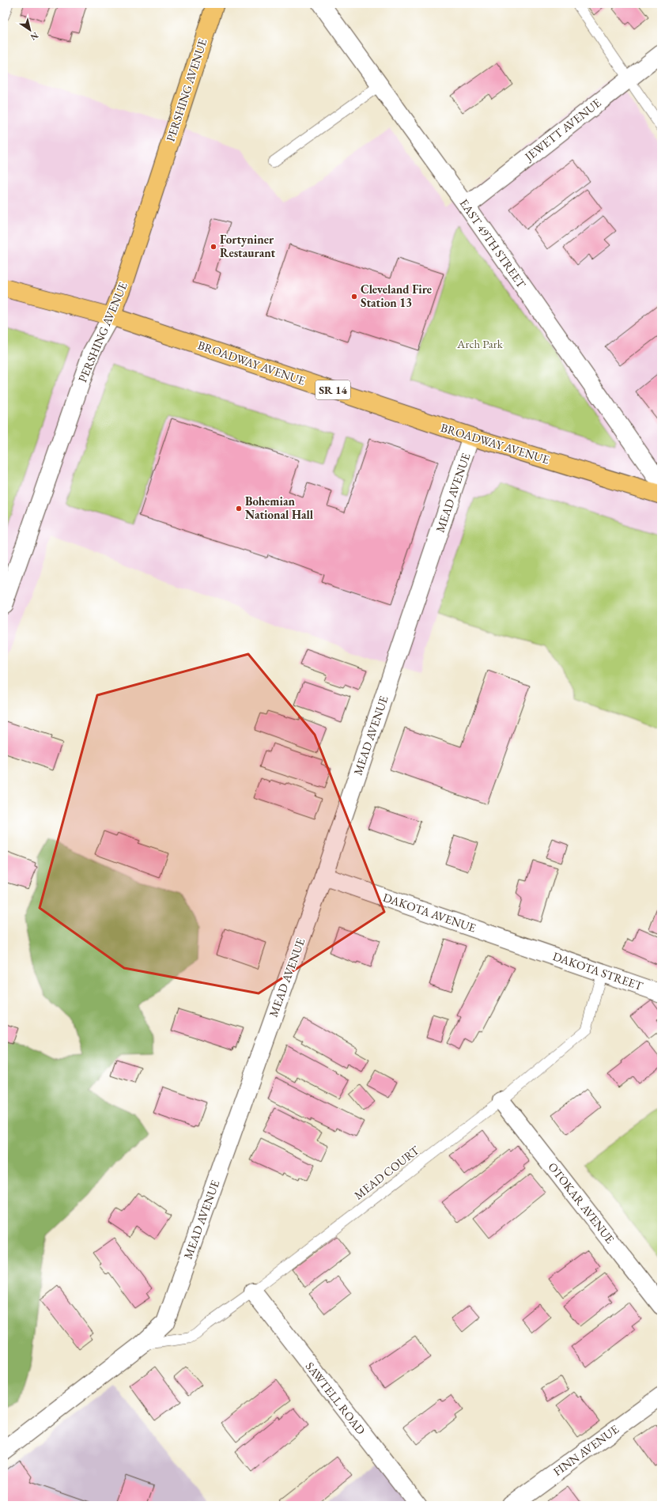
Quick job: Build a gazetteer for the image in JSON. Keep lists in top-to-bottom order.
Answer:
{
  "streets": {
    "main road": ["PERSHING AVENUE", "BROADWAY AVENUE", "SR 14"],
    "street": [
      "JEWETT AVENUE",
      "EAST 49TH STREET",
      "MEAD AVENUE",
      "DAKOTA AVENUE",
      "DAKOTA STREET",
      "OTOKAR AVENUE",
      "SAWTELL ROAD",
      "FINN AVENUE"
    ],
    "lane": ["MEAD COURT"]
  },
  "crossings": [
    ["PERSHING AVENUE", "BROADWAY AVENUE"],
    ["JEWETT AVENUE", "EAST 49TH STREET"],
    ["BROADWAY AVENUE", "MEAD AVENUE"],
    ["MEAD AVENUE", "DAKOTA AVENUE"],
    ["MEAD AVENUE", "MEAD COURT"],
    ["DAKOTA AVENUE", "DAKOTA STREET"],
    ["DAKOTA STREET", "MEAD COURT"],
    ["MEAD COURT", "OTOKAR AVENUE"],
    ["MEAD COURT", "SAWTELL ROAD"]
  ],
  "parks": ["Arch Park"],
  "places": ["Fortyniner Restaurant", "Cleveland Fire Station 13", "Bohemian National Hall"],
  "north": "bottom right"
}
